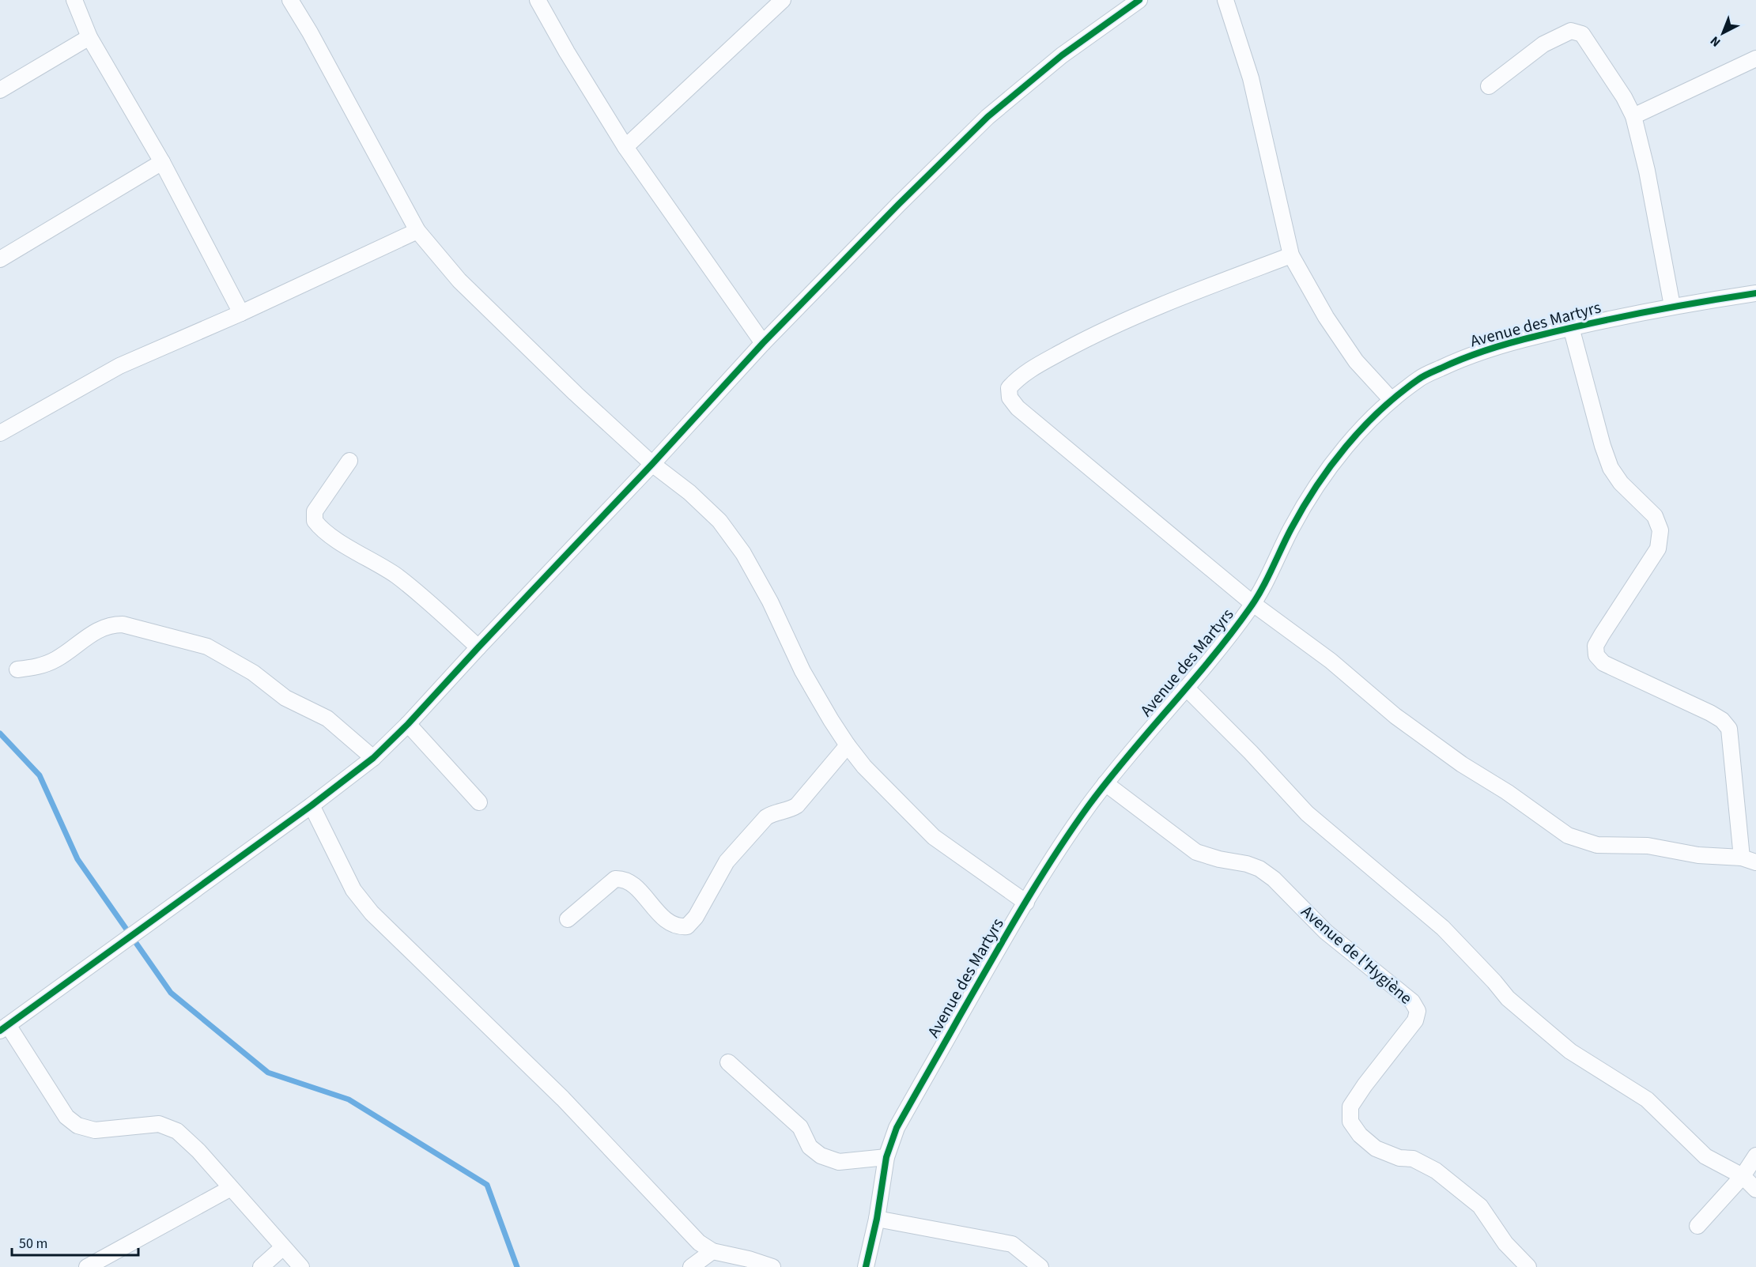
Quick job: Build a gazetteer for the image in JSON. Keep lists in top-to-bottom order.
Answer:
{
  "streets": {
    "street": ["Avenue des Martyrs", "Avenue de l'Hygiène"]
  },
  "crossings": [
    ["Avenue des Martyrs", "Avenue de l'Hygiène"]
  ],
  "scale_bar": "50 m",
  "north": "bottom left"
}
